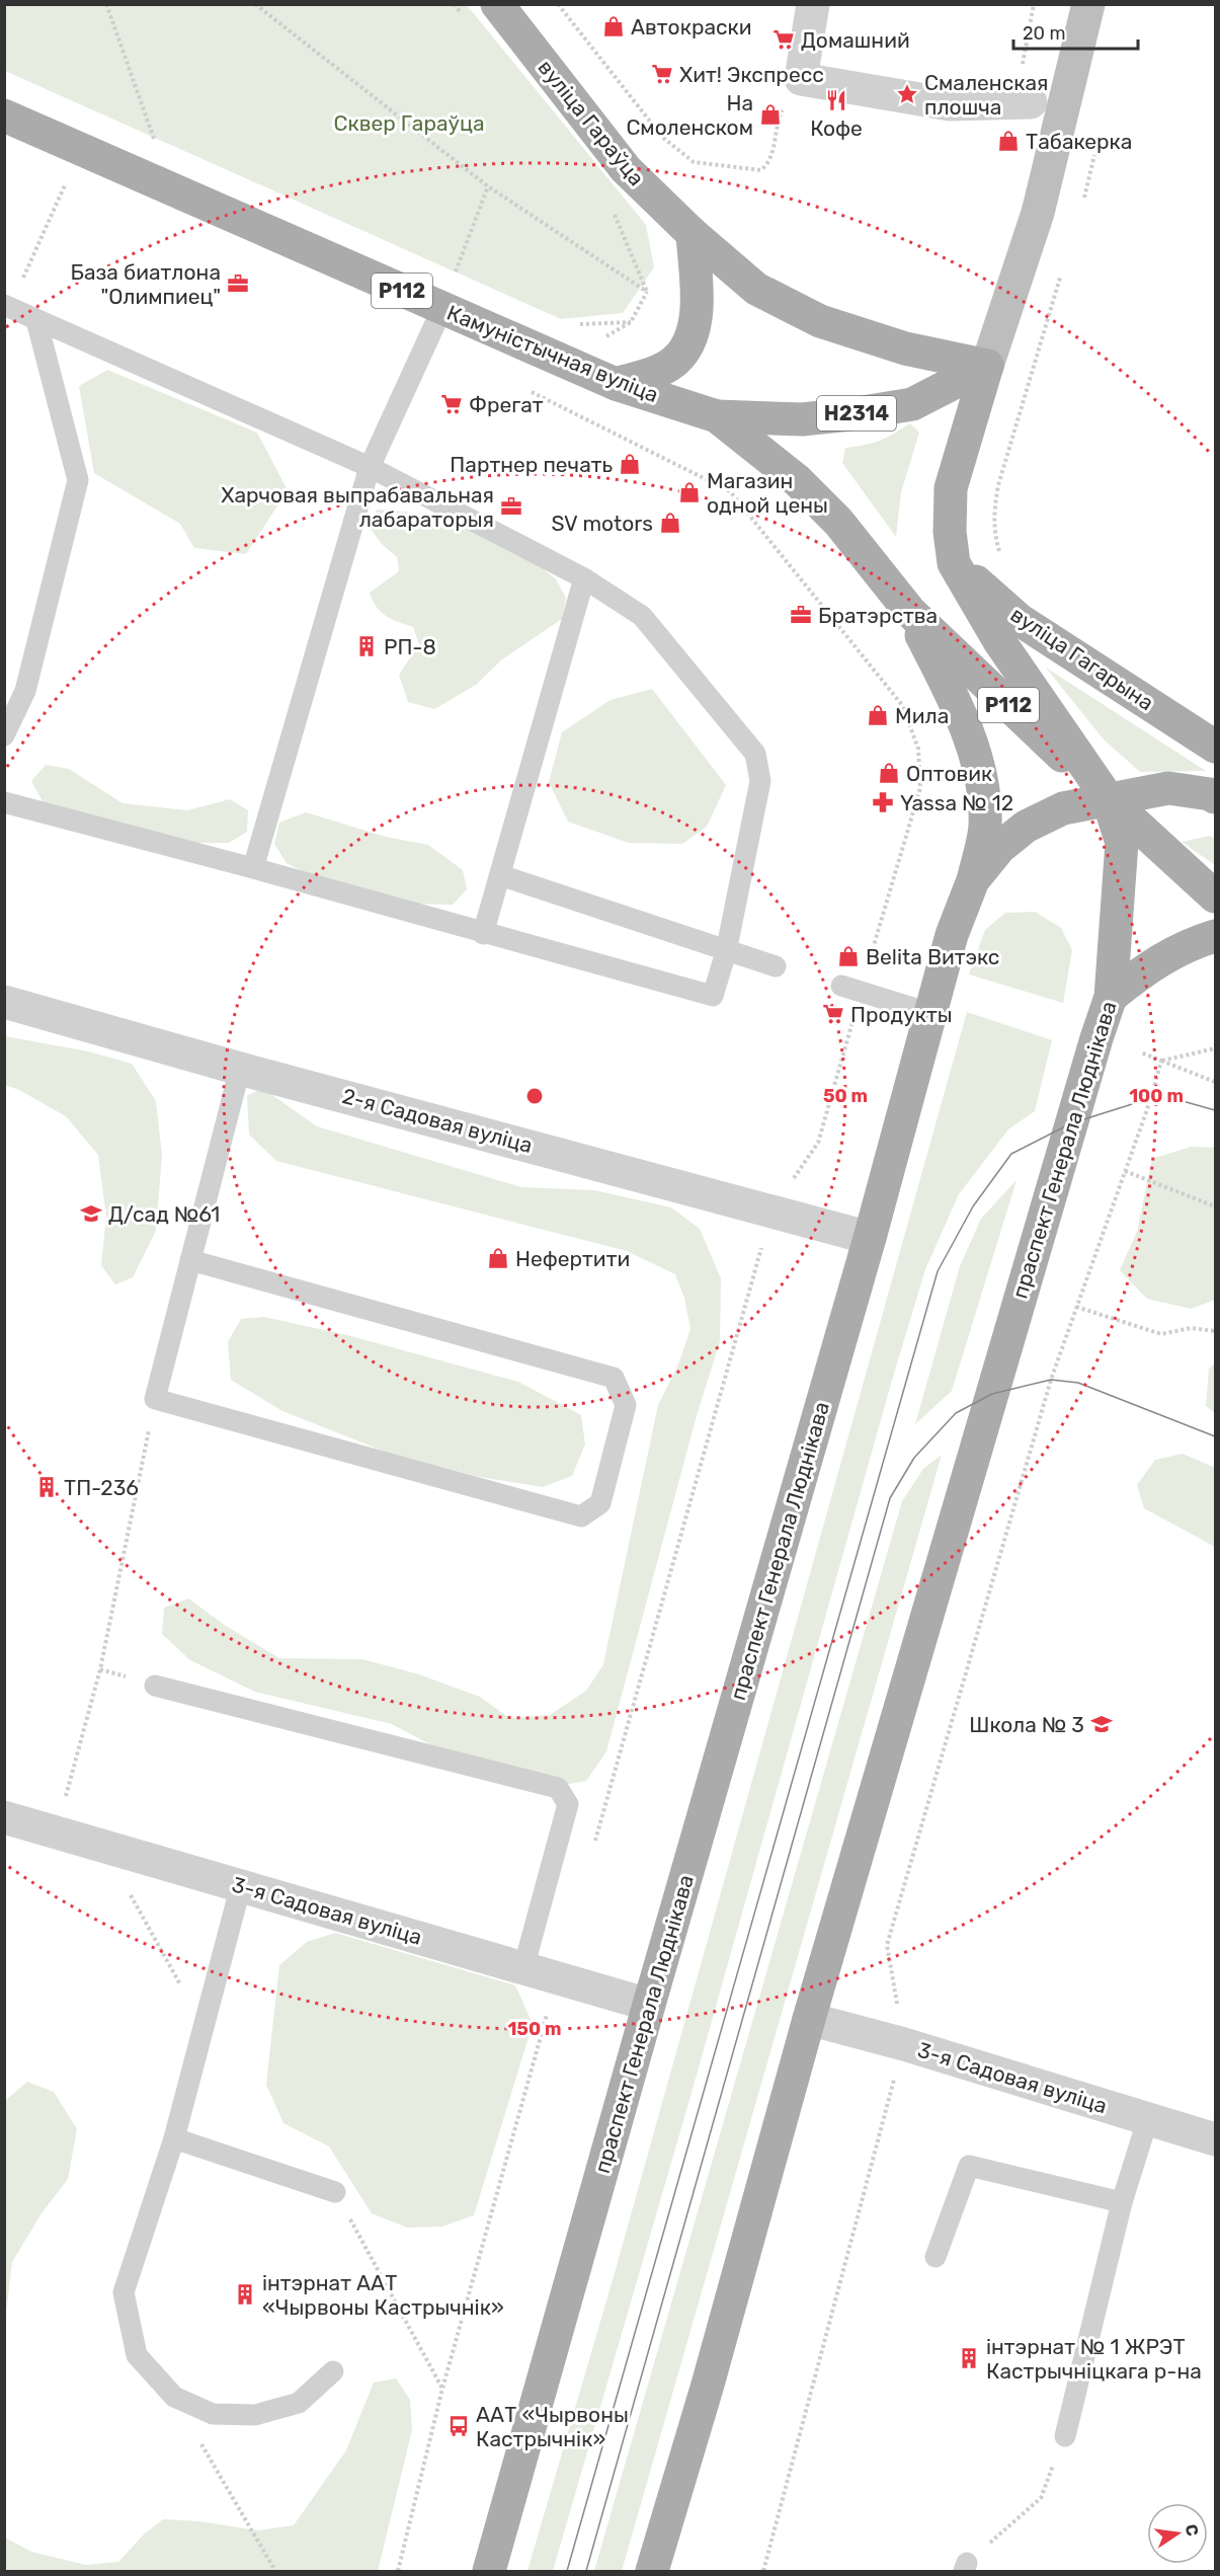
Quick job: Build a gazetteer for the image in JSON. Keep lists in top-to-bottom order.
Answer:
{
  "streets": {
    "main road": [
      "вуліца Гараўца",
      "Р112",
      "Камуністычная вуліца",
      "Н2314",
      "вуліца Гагарына",
      "праспект Генерала Люднікава"
    ],
    "street": ["2-я Садовая вуліца", "3-я Садовая вуліца"]
  },
  "crossings": [
    ["вуліца Гараўца", "Н2314"],
    ["Р112", "Камуністычная вуліца"],
    ["Р112", "праспект Генерала Люднікава"],
    ["Камуністычная вуліца", "Н2314"],
    ["2-я Садовая вуліца", "праспект Генерала Люднікава"],
    ["праспект Генерала Люднікава", "3-я Садовая вуліца"]
  ],
  "parks": ["Сквер Гараўца"],
  "places": {
    "shop": [
      "Автокраски",
      "На Смоленском",
      "Табакерка",
      "Партнер печать",
      "Магазин одной цены",
      "SV motors",
      "Мила",
      "Оптовик",
      "Belita Витэкс",
      "Нефертити"
    ],
    "supermarket": [
      "Домашний",
      "Хит! Экспресс",
      "Фрегат",
      "Продукты"
    ],
    "place": ["Смаленская плошча"],
    "restaurant": ["Кофе"],
    "office": ["База биатлона \"Олимпиец\"", "Харчовая выпрабавальная лабараторыя", "Братэрства"],
    "building": [
      "РП-8",
      "ТП-236",
      "інтэрнат ААТ «Чырвоны Кастрычнік»",
      "інтэрнат № 1 ЖРЭТ Кастрычніцкага р-на"
    ],
    "pharmacy": ["Yassa № 12"],
    "school or university": ["Д/сад №61", "Школа № 3"],
    "bus stop": ["ААТ «Чырвоны Кастрычнік»"]
  },
  "scale_bar": "20 m",
  "north": "right",
  "rings": ["50 m", "100 m", "150 m"]
}
